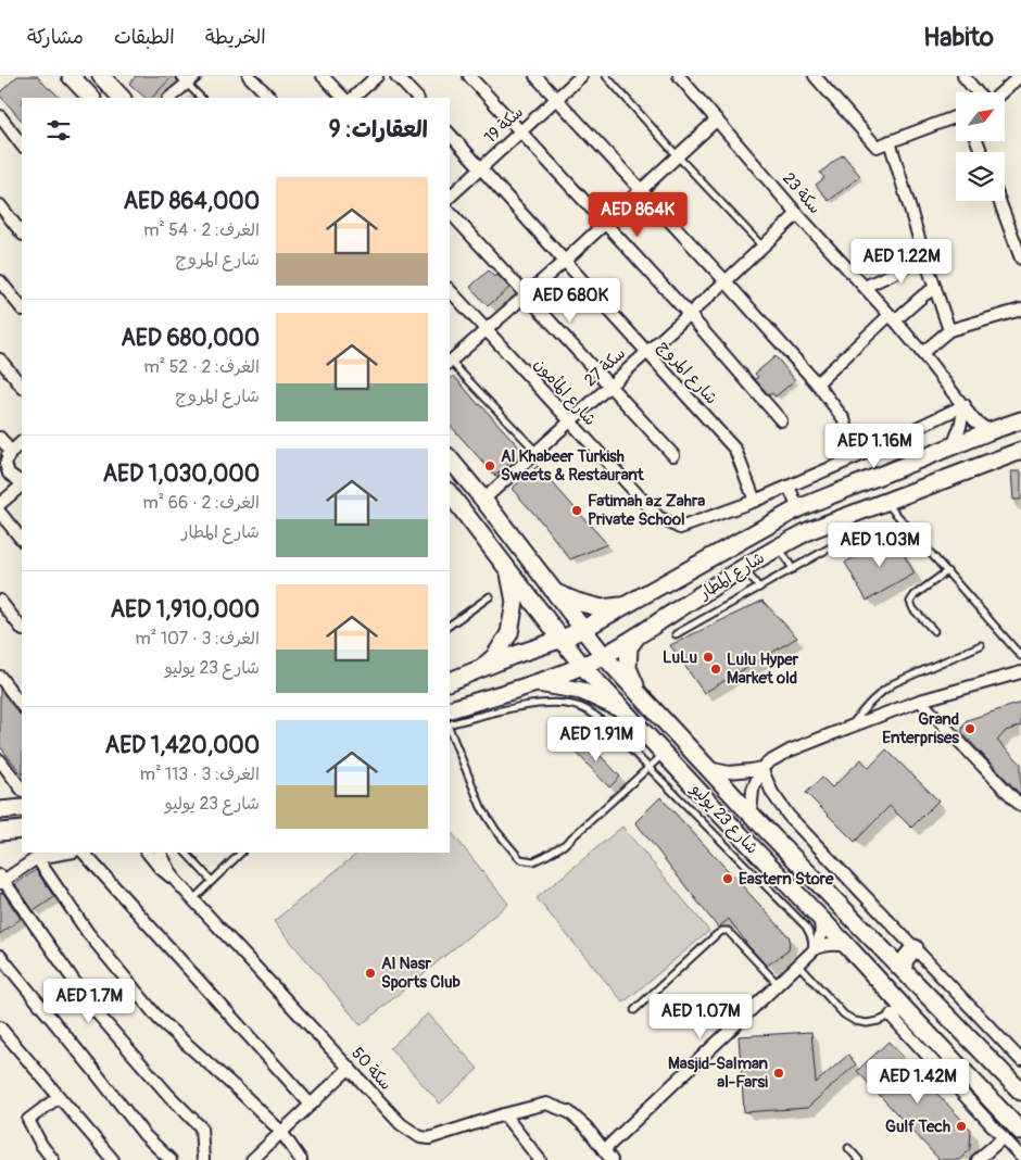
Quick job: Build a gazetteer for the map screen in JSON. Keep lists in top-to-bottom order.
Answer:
{
  "streets": {
    "main road": ["شارع المطار", "شارع 23 يوليو"],
    "street": [
      "سكة 19",
      "23 سكة",
      "سكة 27",
      "شارع المروج",
      "شارع المأمون",
      "سكة 50"
    ]
  },
  "crossings": [
    ["سكة 19", "شارع المروج"],
    ["23 سكة", "سكة 27"],
    ["23 سكة", "شارع المطار"],
    ["سكة 27", "شارع المروج"],
    ["سكة 27", "شارع المأمون"],
    ["سكة 27", "شارع 23 يوليو"],
    ["شارع المروج", "شارع المأمون"],
    ["شارع المطار", "شارع 23 يوليو"]
  ],
  "places": [
    "Al Khabeer Turkish Sweets & Restaurant",
    "Fatimah az Zahra Private School",
    "LuLu",
    "Lulu Hyper Market old",
    "Grand Enterprises",
    "Eastern Store",
    "Al Nasr Sports Club",
    "Masjid-Salman al-Farsi",
    "Gulf Tech"
  ],
  "north": "top right",
  "page": {
    "header": "Habito",
    "nav": ["الخريطة", "الطبقات", "مشاركة"],
    "heading": "العقارات: 9",
    "list": [
      {
        "name": "AED 864,000",
        "note": "الغرف: 2 · 54 m² · شارع المروج"
      },
      {
        "name": "AED 680,000",
        "note": "الغرف: 2 · 52 m² · شارع المروج"
      },
      {
        "name": "AED 1,030,000",
        "note": "الغرف: 2 · 66 m² · شارع المطار"
      },
      {
        "name": "AED 1,910,000",
        "note": "الغرف: 3 · 107 m² · شارع 23 يوليو"
      },
      {
        "name": "AED 1,420,000",
        "note": "الغرف: 3 · 113 m² · شارع 23 يوليو"
      }
    ],
    "price": [
      "AED 864K",
      "AED 1.22M",
      "AED 680K",
      "AED 1.16M",
      "AED 1.03M",
      "AED 1.91M",
      "AED 1.7M",
      "AED 1.07M",
      "AED 1.42M"
    ]
  }
}
